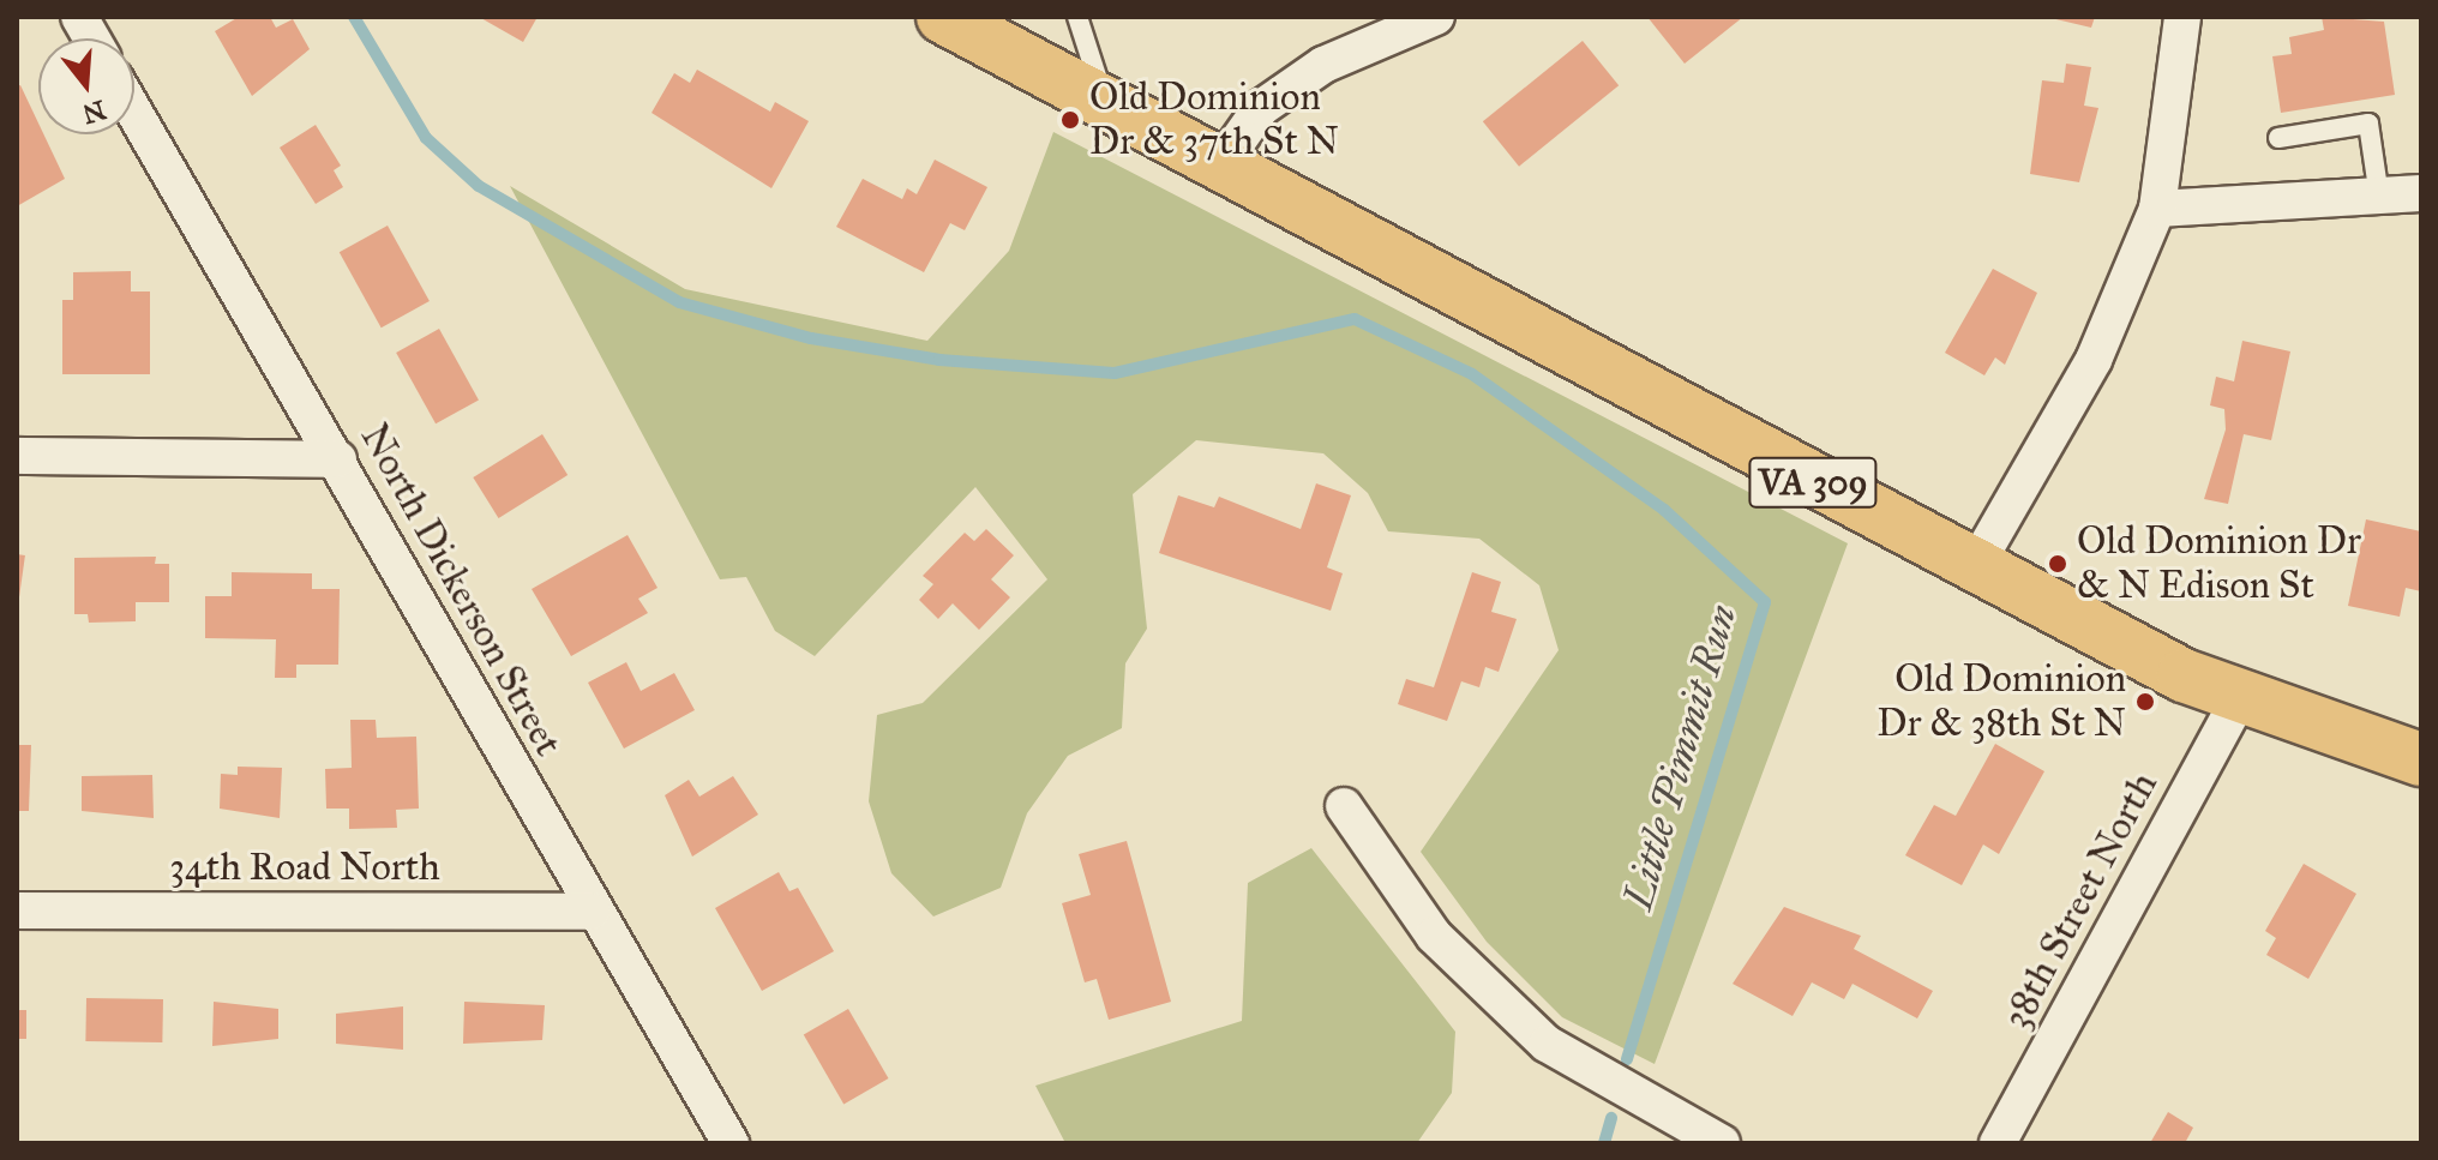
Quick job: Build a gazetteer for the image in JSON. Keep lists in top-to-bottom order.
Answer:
{
  "streets": {
    "main road": ["VA 309"],
    "street": ["North Dickerson Street", "34th Road North", "38th Street North"]
  },
  "crossings": [
    ["VA 309", "38th Street North"],
    ["North Dickerson Street", "34th Road North"]
  ],
  "water": ["Little Pimmit Run"],
  "places": ["Old Dominion Dr & 37th St N", "Old Dominion Dr & N Edison St", "Old Dominion Dr & 38th St N"],
  "north": "bottom"
}
